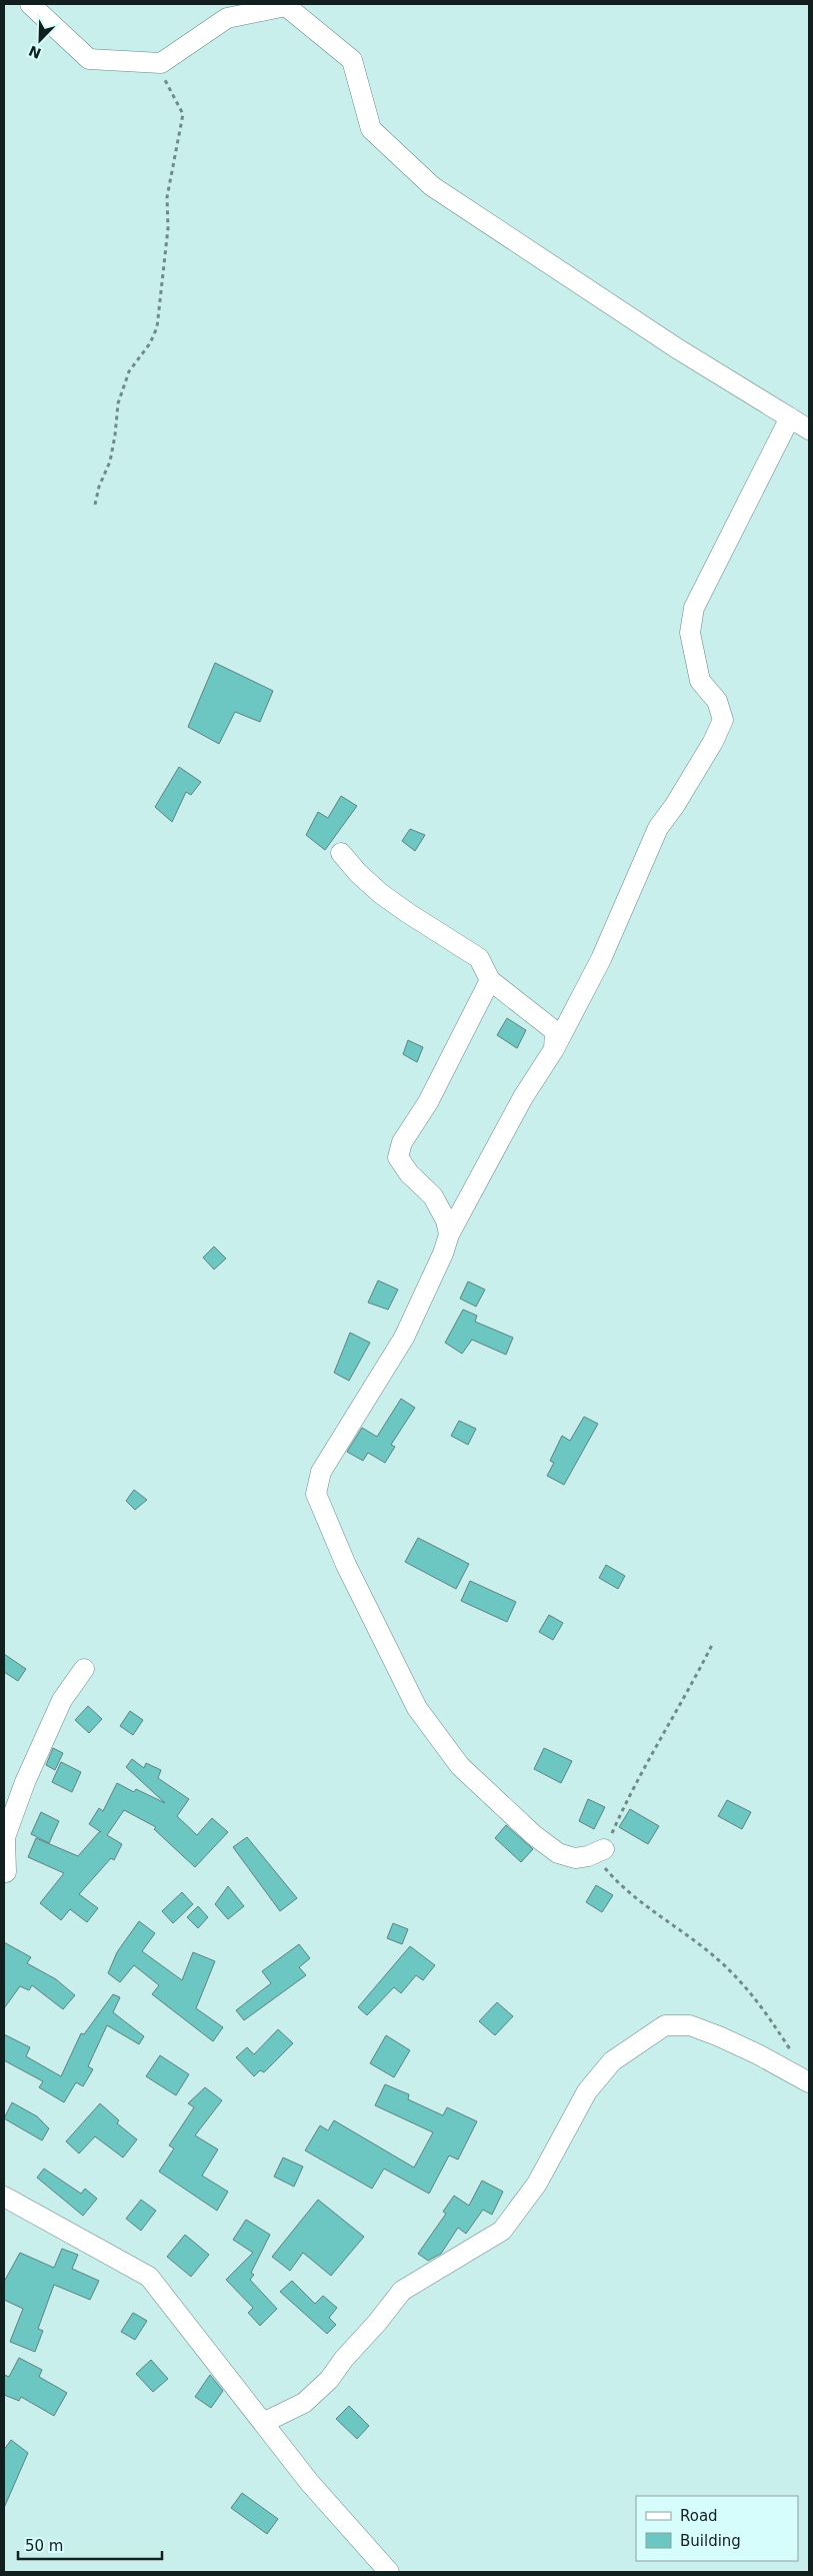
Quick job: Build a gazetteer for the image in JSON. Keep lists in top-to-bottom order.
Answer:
{
  "legend": ["Road", "Building"],
  "scale_bar": "50 m",
  "north": "bottom left"
}
